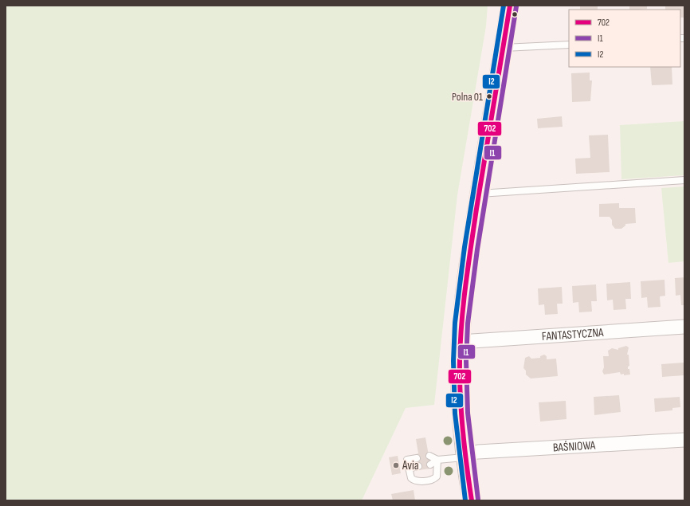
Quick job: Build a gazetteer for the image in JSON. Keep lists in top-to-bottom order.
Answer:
{
  "streets": {
    "street": ["FANTASTYCZNA", "BAŚNIOWA"]
  },
  "places": ["Polna 01", "Avia"],
  "lines": ["transit line 702", "transit line I2", "transit line I1"],
  "legend": ["702", "I1", "I2"]
}
